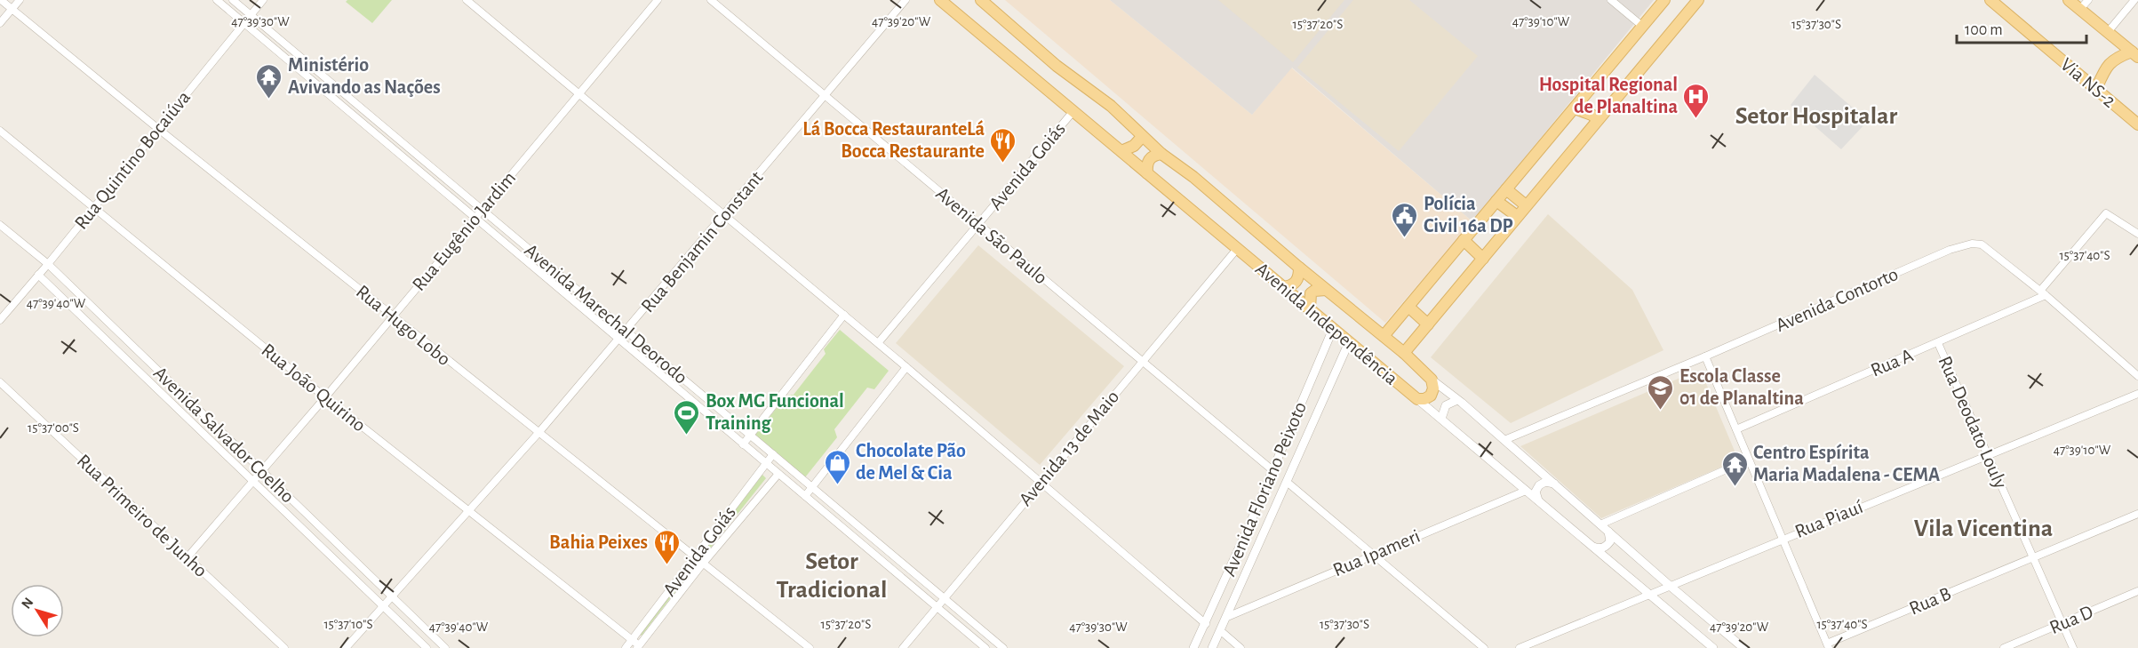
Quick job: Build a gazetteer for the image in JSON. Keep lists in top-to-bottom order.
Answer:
{
  "streets": {
    "main road": ["Via NS-2", "Avenida Independência"],
    "street": [
      "Rua Quintino Bocaiúva",
      "Avenida Goiás",
      "Rua Eugênio Jardim",
      "Avenida São Paulo",
      "Rua Benjamin Constant",
      "Avenida Contorto",
      "Avenida Marechal Deorodo",
      "Rua Hugo Lobo",
      "Rua A",
      "Rua João Quirino",
      "Rua Deodato Louly",
      "Avenida Salvador Coelho",
      "Avenida 13 de Maio",
      "Avenida Floriano Peixoto",
      "Rua Primeiro de Junho",
      "Rua Piauí",
      "Rua Ipameri",
      "Rua B",
      "Rua D"
    ]
  },
  "crossings": [
    ["Rua Quintino Bocaiúva", "Avenida Marechal Deorodo"],
    ["Rua Quintino Bocaiúva", "Rua Hugo Lobo"],
    ["Rua Quintino Bocaiúva", "Rua João Quirino"],
    ["Rua Quintino Bocaiúva", "Avenida Salvador Coelho"],
    ["Avenida Goiás", "Avenida São Paulo"],
    ["Avenida Goiás", "Avenida Marechal Deorodo"],
    ["Avenida Goiás", "Avenida Independência"],
    ["Avenida Goiás", "Rua Hugo Lobo"],
    ["Avenida Goiás", "Rua João Quirino"],
    ["Rua Eugênio Jardim", "Avenida Marechal Deorodo"],
    ["Rua Eugênio Jardim", "Rua Hugo Lobo"],
    ["Rua Eugênio Jardim", "Rua João Quirino"],
    ["Rua Eugênio Jardim", "Avenida Salvador Coelho"],
    ["Rua Eugênio Jardim", "Rua Primeiro de Junho"],
    ["Avenida São Paulo", "Rua Benjamin Constant"],
    ["Avenida São Paulo", "Avenida 13 de Maio"],
    ["Avenida São Paulo", "Avenida Floriano Peixoto"],
    ["Rua Benjamin Constant", "Avenida Marechal Deorodo"],
    ["Rua Benjamin Constant", "Rua Hugo Lobo"],
    ["Rua Benjamin Constant", "Rua João Quirino"],
    ["Rua Benjamin Constant", "Avenida Salvador Coelho"],
    ["Avenida Contorto", "Avenida Independência"],
    ["Avenida Contorto", "Rua A"],
    ["Avenida Marechal Deorodo", "Avenida 13 de Maio"],
    ["Avenida Independência", "Avenida 13 de Maio"],
    ["Avenida Independência", "Avenida Floriano Peixoto"],
    ["Avenida Independência", "Rua Piauí"],
    ["Avenida Independência", "Rua Ipameri"],
    ["Rua A", "Rua Deodato Louly"],
    ["Rua Deodato Louly", "Rua Piauí"],
    ["Rua Deodato Louly", "Rua B"],
    ["Rua Deodato Louly", "Rua D"],
    ["Avenida Floriano Peixoto", "Rua Ipameri"]
  ],
  "districts": ["Setor Hospitalar", "Vila Vicentina", "Setor Tradicional"],
  "places": {
    "temple": ["Ministério Avivando as Nações", "Centro Espírita Maria Madalena - CEMA"],
    "hospital": ["Hospital Regional de Planaltina"],
    "restaurant": ["Lá Bocca RestauranteLá Bocca Restaurante", "Bahia Peixes"],
    "public building": ["Polícia Civil 16a DP"],
    "school or university": ["Escola Classe 01 de Planaltina"],
    "sports": ["Box MG Funcional Training"],
    "shop": ["Chocolate Pão de Mel & Cia"]
  },
  "scale_bar": "100 m",
  "north": "top left",
  "coordinates": [
    "47°39'30\"W",
    "47°39'20\"W",
    "47°39'10\"W",
    "15°37'20\"S",
    "15°37'30\"S",
    "15°37'40\"S",
    "47°39'40\"W",
    "15°37'00\"S",
    "15°37'10\"S"
  ]
}
